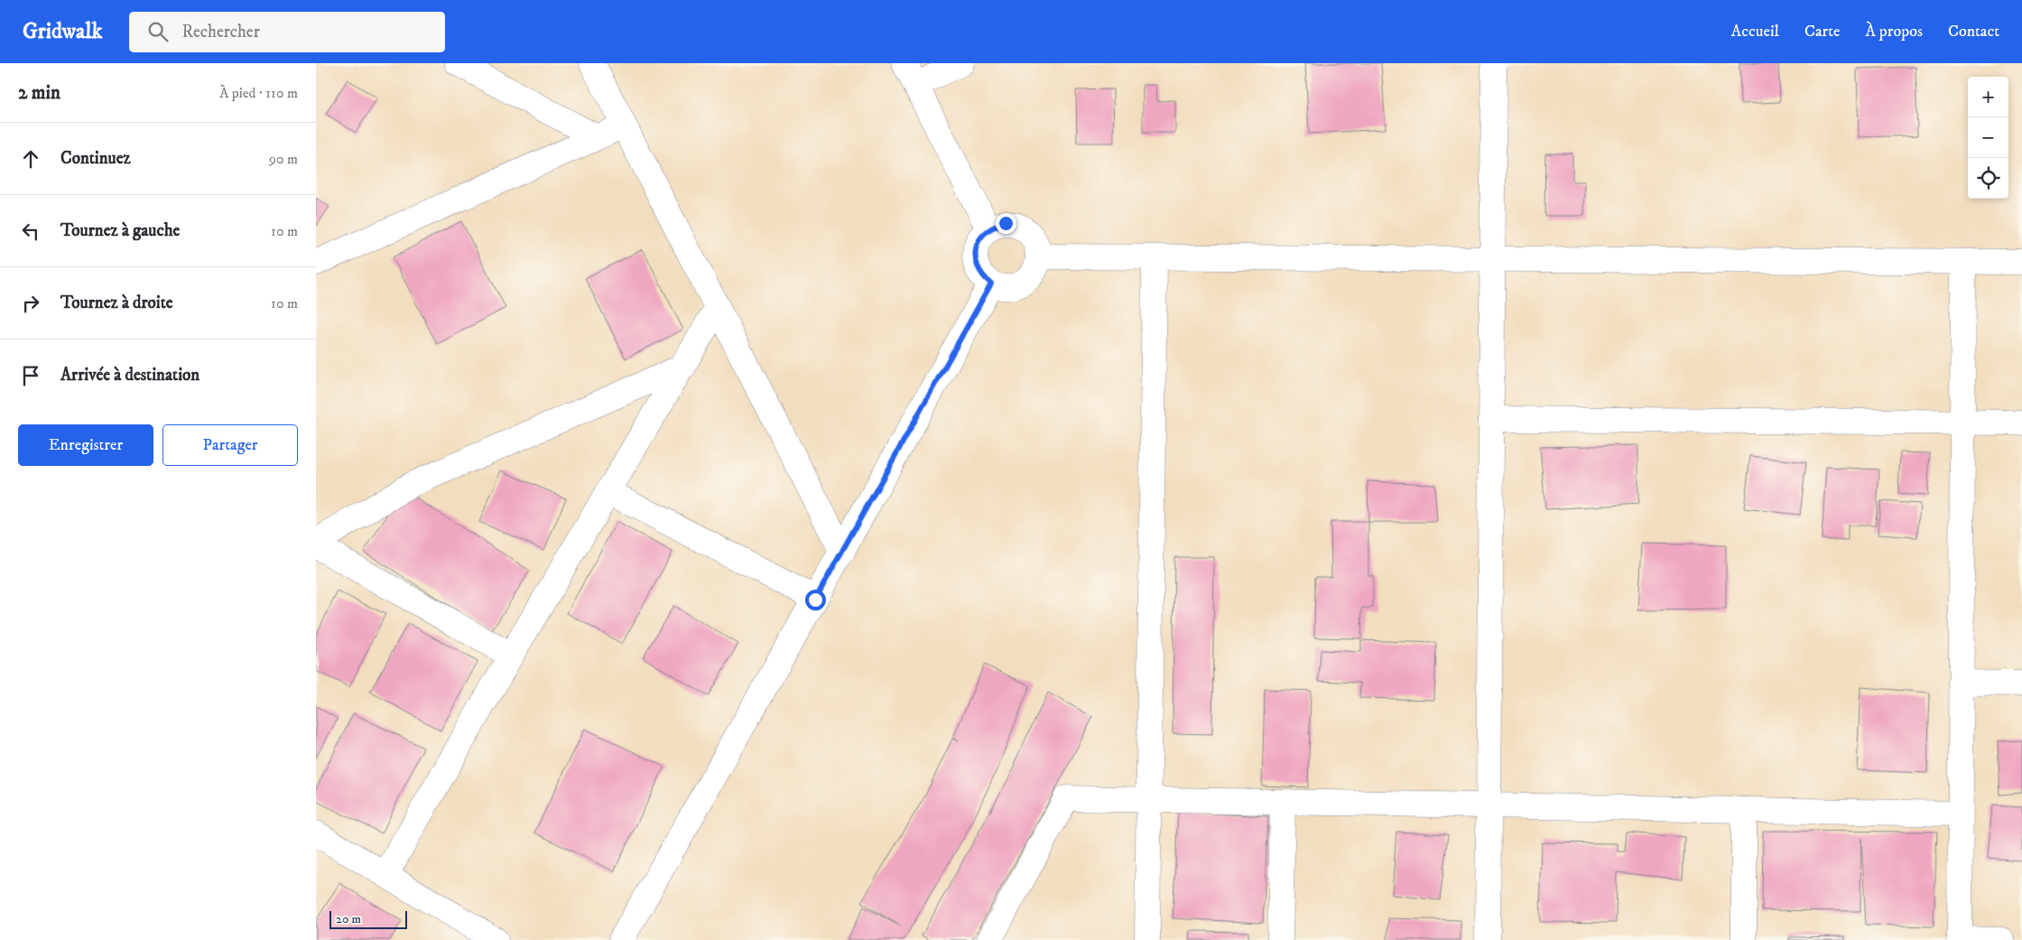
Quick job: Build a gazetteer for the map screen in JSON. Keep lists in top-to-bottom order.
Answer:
{
  "scale_bar": "20 m",
  "page": {
    "header": "Gridwalk",
    "search": "Rechercher",
    "nav": [
      "Accueil",
      "Carte",
      "À propos",
      "Contact"
    ],
    "heading": ["2 min", "À pied · 110 m"],
    "map_buttons": ["+", "−"],
    "list": [
      ["Continuez", "90 m"],
      ["Tournez à gauche", "10 m"],
      ["Tournez à droite", "10 m"],
      "Arrivée à destination"
    ],
    "buttons": ["Enregistrer", "Partager"],
    "scale": "20 m"
  }
}
